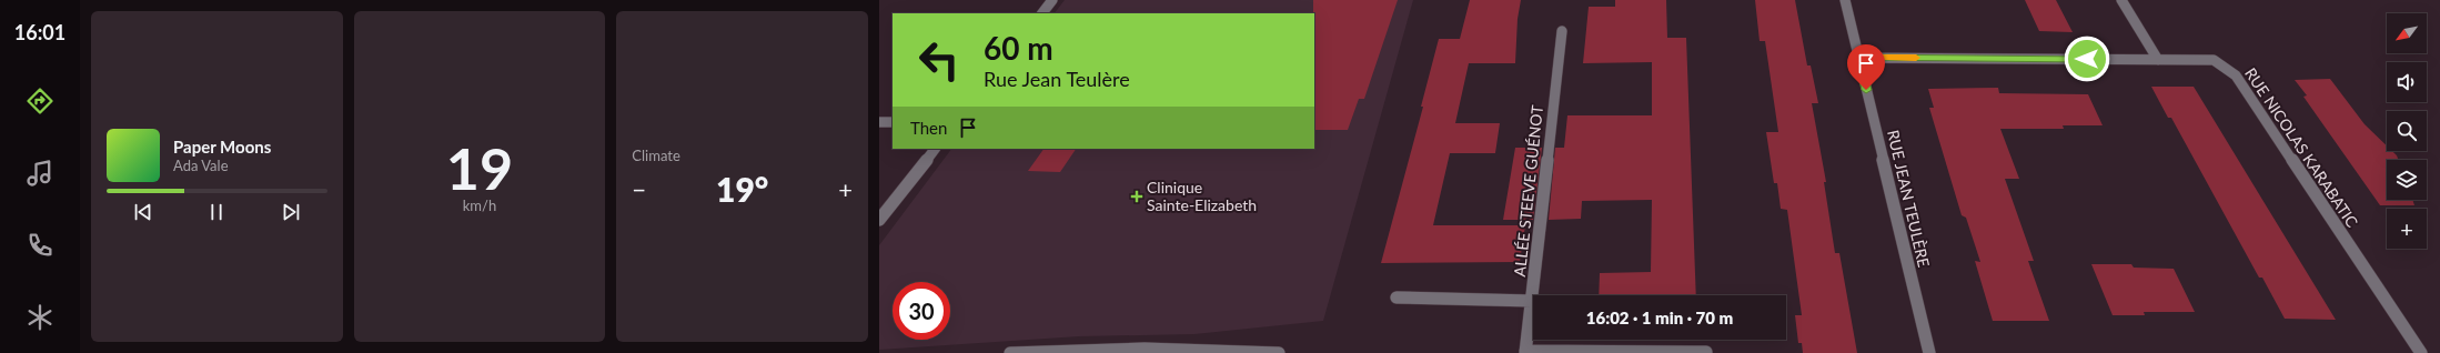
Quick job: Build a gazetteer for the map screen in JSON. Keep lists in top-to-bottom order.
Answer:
{
  "streets": {
    "street": ["RUE NICOLAS KARABATIC", "ALLÉE STEEVE GUÉNOT", "RUE JEAN TEULÈRE"]
  },
  "crossings": [
    ["RUE NICOLAS KARABATIC", "RUE JEAN TEULÈRE"]
  ],
  "places": {
    "health": ["Clinique Sainte-Elizabeth"]
  },
  "north": "bottom left",
  "page": {
    "tabs": "16:01",
    "tile": [
      ["19", "km/h"],
      "Climate"
    ],
    "map_buttons": "+",
    "turn": ["60 m", "Rue Jean Teulère"],
    "then": "Then",
    "song": ["Paper Moons", "Ada Vale"],
    "heat": ["−", "19°", "+"],
    "limit": "30",
    "trip": "16:02 · 1 min · 70 m"
  }
}
